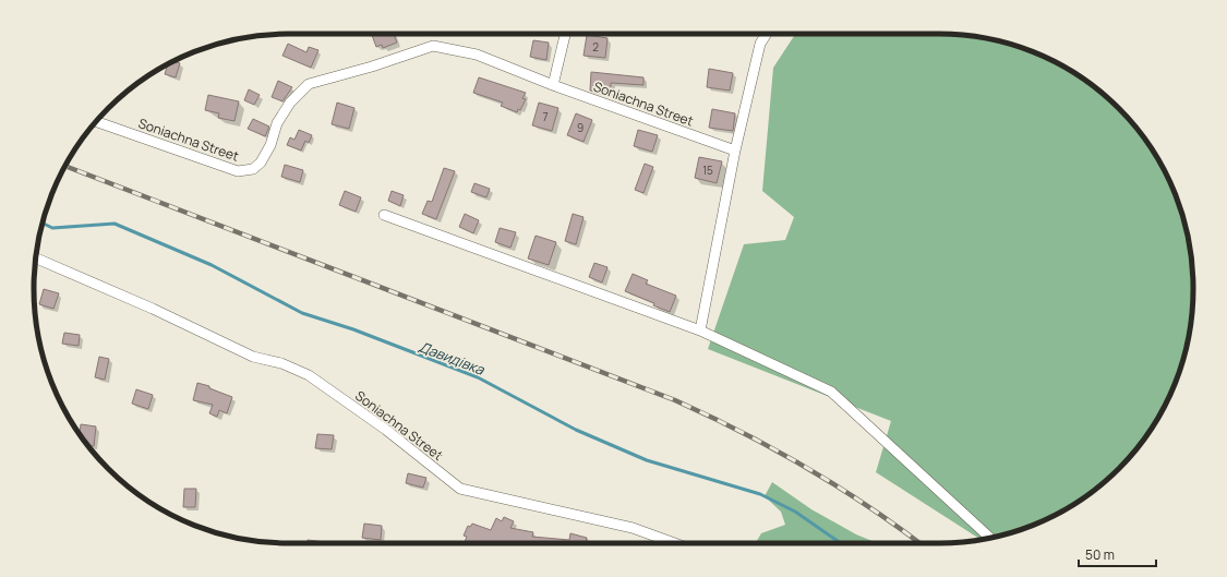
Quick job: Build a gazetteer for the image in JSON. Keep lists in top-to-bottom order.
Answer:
{
  "streets": {
    "street": ["Soniachna Street"]
  },
  "water": ["Давидівка"],
  "house_numbers": [
    "2",
    "7",
    "9",
    "15"
  ],
  "scale_bar": "50 m"
}
